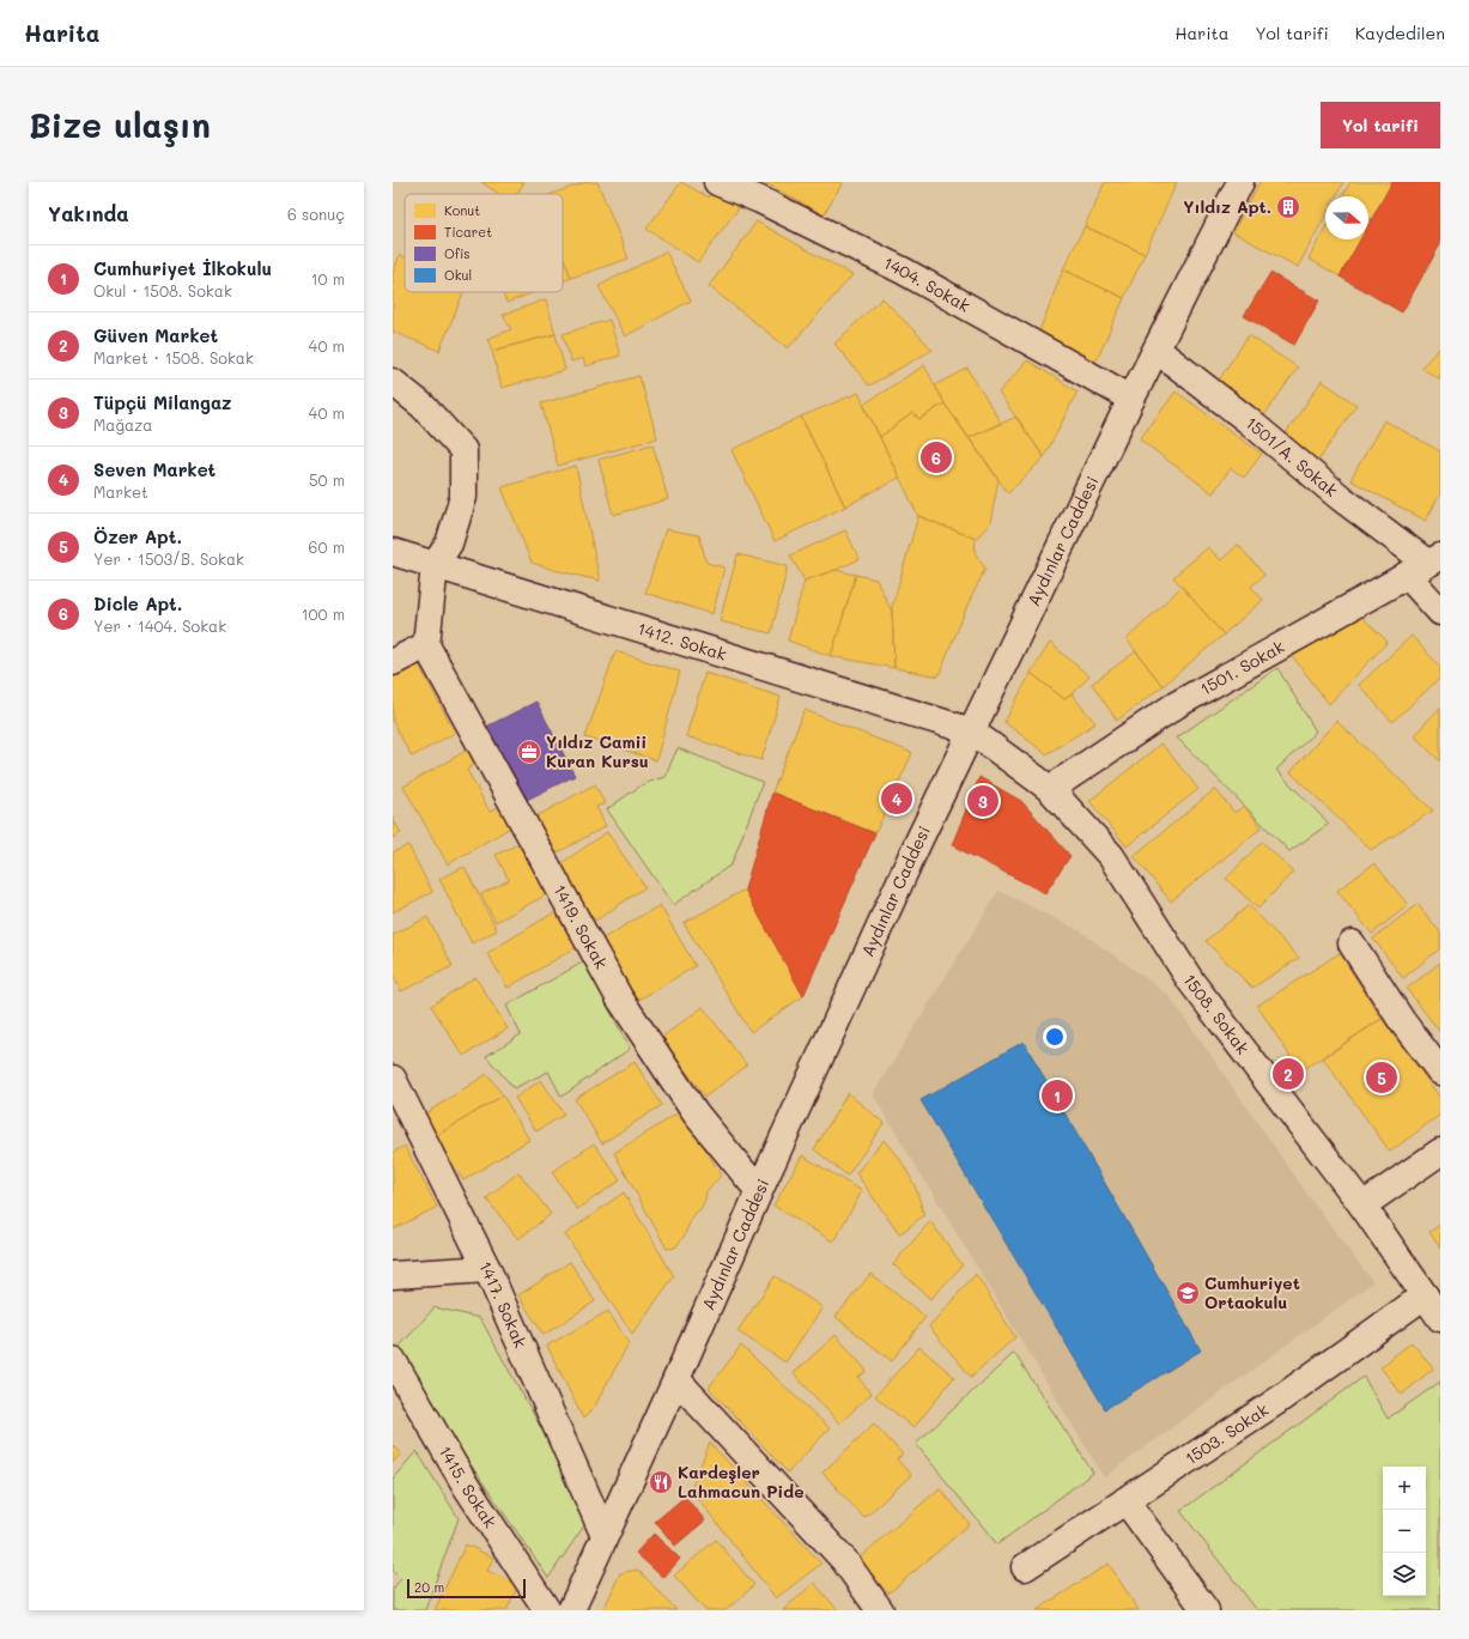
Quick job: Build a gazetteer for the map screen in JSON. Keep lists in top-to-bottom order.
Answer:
{
  "streets": {
    "street": [
      "1404. Sokak",
      "1501/A. Sokak",
      "Aydınlar Caddesi",
      "1412. Sokak",
      "1501. Sokak",
      "1419. Sokak",
      "1508. Sokak",
      "1417. Sokak",
      "1503. Sokak",
      "1415. Sokak"
    ]
  },
  "crossings": [
    ["1404. Sokak", "Aydınlar Caddesi"],
    ["1501/A. Sokak", "Aydınlar Caddesi"],
    ["1501/A. Sokak", "1501. Sokak"],
    ["Aydınlar Caddesi", "1412. Sokak"],
    ["Aydınlar Caddesi", "1419. Sokak"],
    ["Aydınlar Caddesi", "1508. Sokak"],
    ["Aydınlar Caddesi", "1417. Sokak"],
    ["1412. Sokak", "1508. Sokak"],
    ["1501. Sokak", "1508. Sokak"],
    ["1508. Sokak", "1503. Sokak"]
  ],
  "places": {
    "building": ["Yıldız Apt."],
    "office": ["Yıldız Camii Kuran Kursu"],
    "school or university": ["Cumhuriyet Ortaokulu"],
    "restaurant": ["Kardeşler Lahmacun Pide"]
  },
  "legend": [
    "Konut",
    "Ticaret",
    "Ofis",
    "Okul"
  ],
  "scale_bar": "20 m",
  "north": "right",
  "page": {
    "header": "Harita",
    "nav": ["Harita", "Yol tarifi", "Kaydedilen"],
    "buttons": "Yol tarifi",
    "title": "Bize ulaşın",
    "heading": ["Yakında", "6 sonuç"],
    "list": [
      {
        "mark": "1",
        "name": "Cumhuriyet İlkokulu",
        "note": "Okul · 1508. Sokak",
        "value": "10 m"
      },
      {
        "mark": "2",
        "name": "Güven Market",
        "note": "Market · 1508. Sokak",
        "value": "40 m"
      },
      {
        "mark": "3",
        "name": "Tüpçü Milangaz",
        "note": "Mağaza",
        "value": "40 m"
      },
      {
        "mark": "4",
        "name": "Seven Market",
        "note": "Market",
        "value": "50 m"
      },
      {
        "mark": "5",
        "name": "Özer Apt.",
        "note": "Yer · 1503/B. Sokak",
        "value": "60 m"
      },
      {
        "mark": "6",
        "name": "Dicle Apt.",
        "note": "Yer · 1404. Sokak",
        "value": "100 m"
      }
    ],
    "pins": [
      "6",
      "4",
      "3",
      "2",
      "5",
      "1"
    ],
    "map_buttons": ["+", "−"],
    "scale": "20 m"
  }
}
